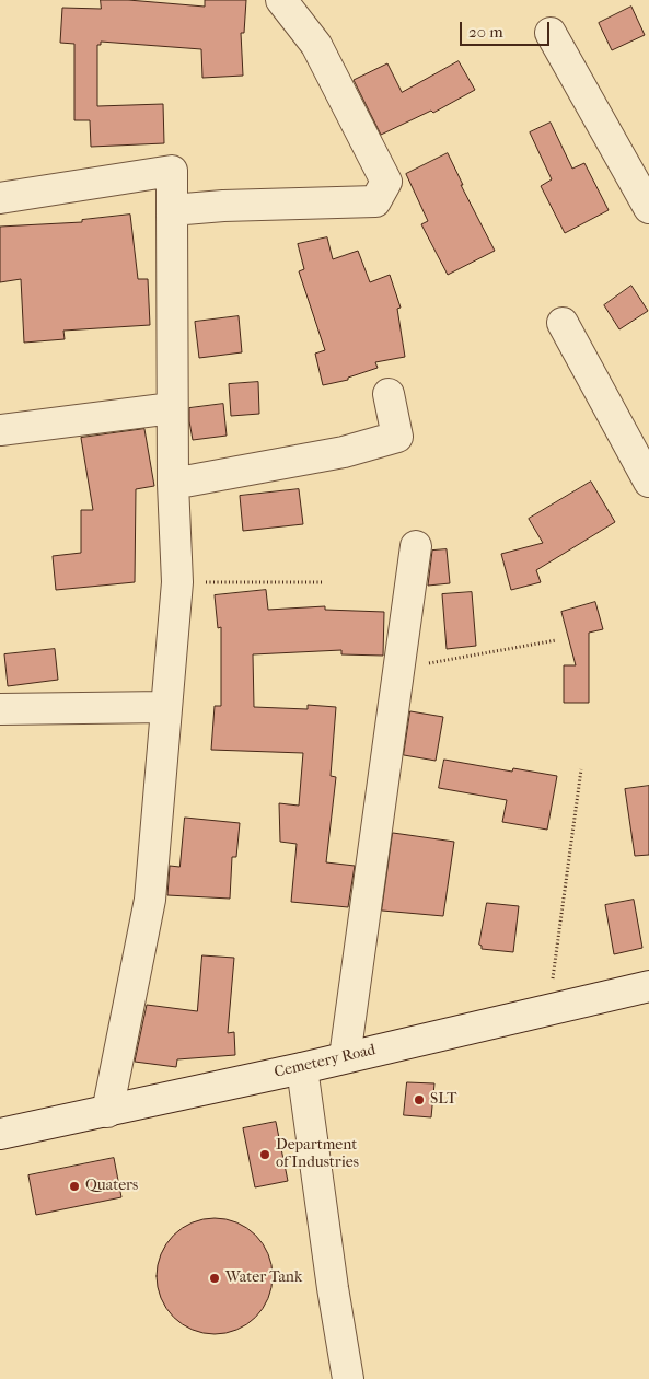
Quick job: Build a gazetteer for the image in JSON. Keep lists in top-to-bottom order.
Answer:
{
  "streets": {
    "street": ["Cemetery Road"]
  },
  "places": [
    "SLT",
    "Department of Industries",
    "Quaters",
    "Water Tank"
  ],
  "scale_bar": "20 m"
}
